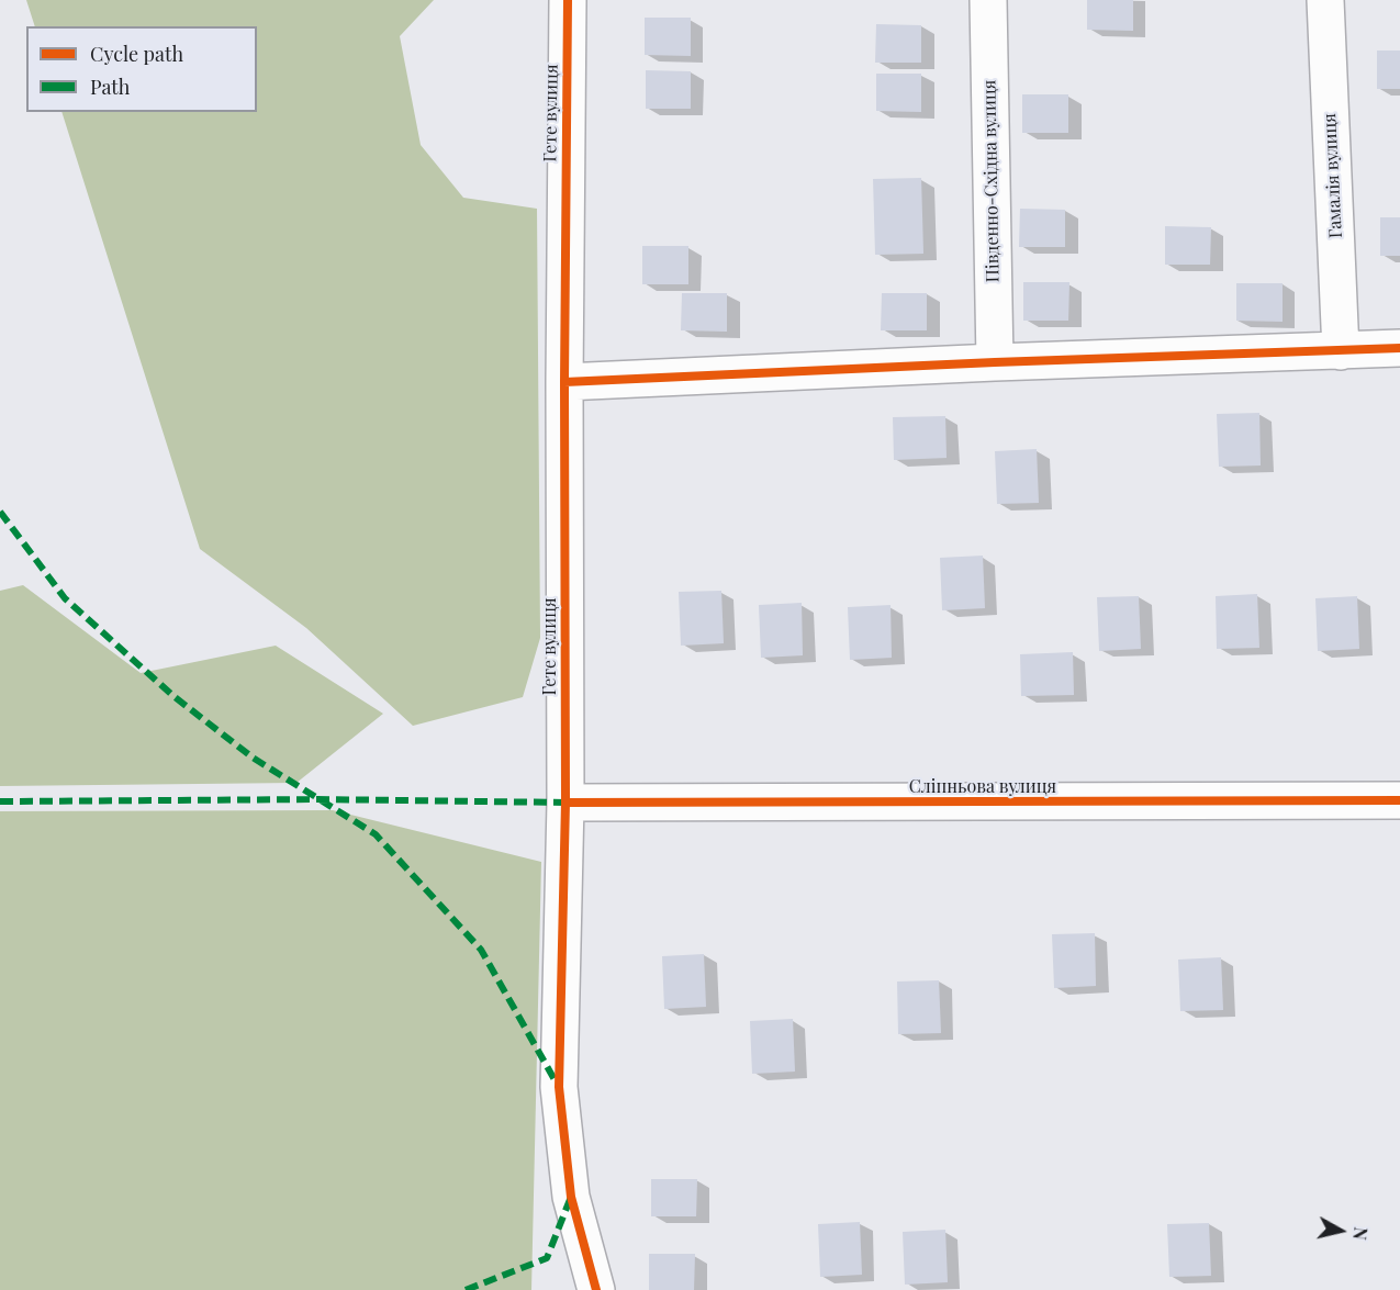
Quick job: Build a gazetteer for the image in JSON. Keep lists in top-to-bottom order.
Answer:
{
  "streets": {
    "street": [
      "Гете вулиця",
      "Гамалія вулиця",
      "Південно-Східна вулиця",
      "Сліпньова вулиця"
    ]
  },
  "crossings": [
    ["Гете вулиця", "Сліпньова вулиця"]
  ],
  "legend": ["Cycle path", "Path"],
  "north": "right"
}
